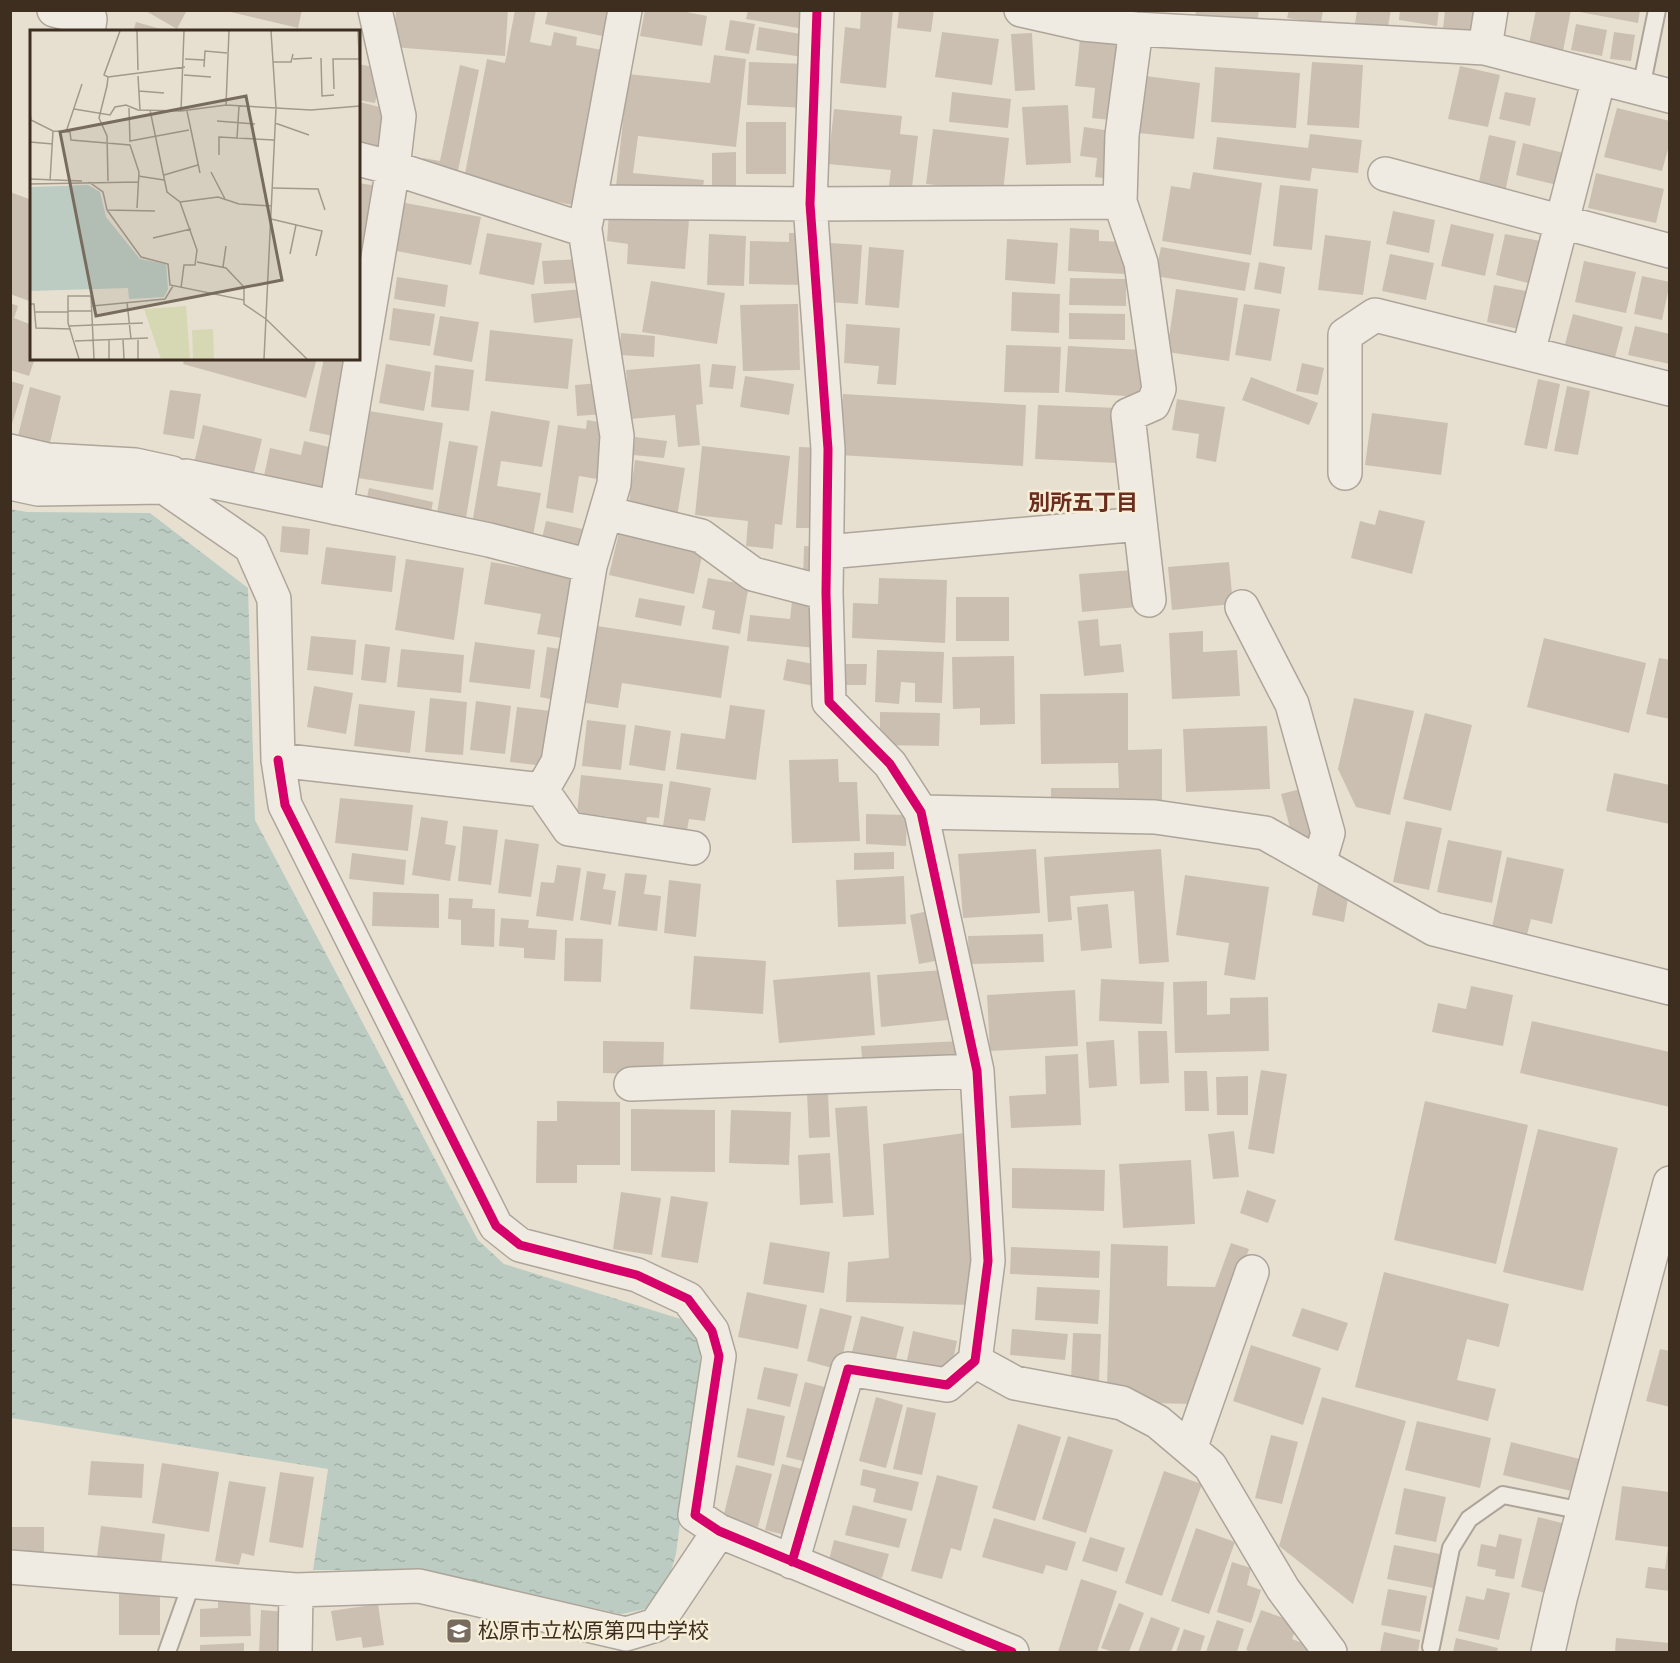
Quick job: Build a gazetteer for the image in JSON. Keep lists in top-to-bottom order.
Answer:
{
  "districts": ["別所五丁目"],
  "places": {
    "school or university": ["松原市立松原第四中学校"]
  }
}
